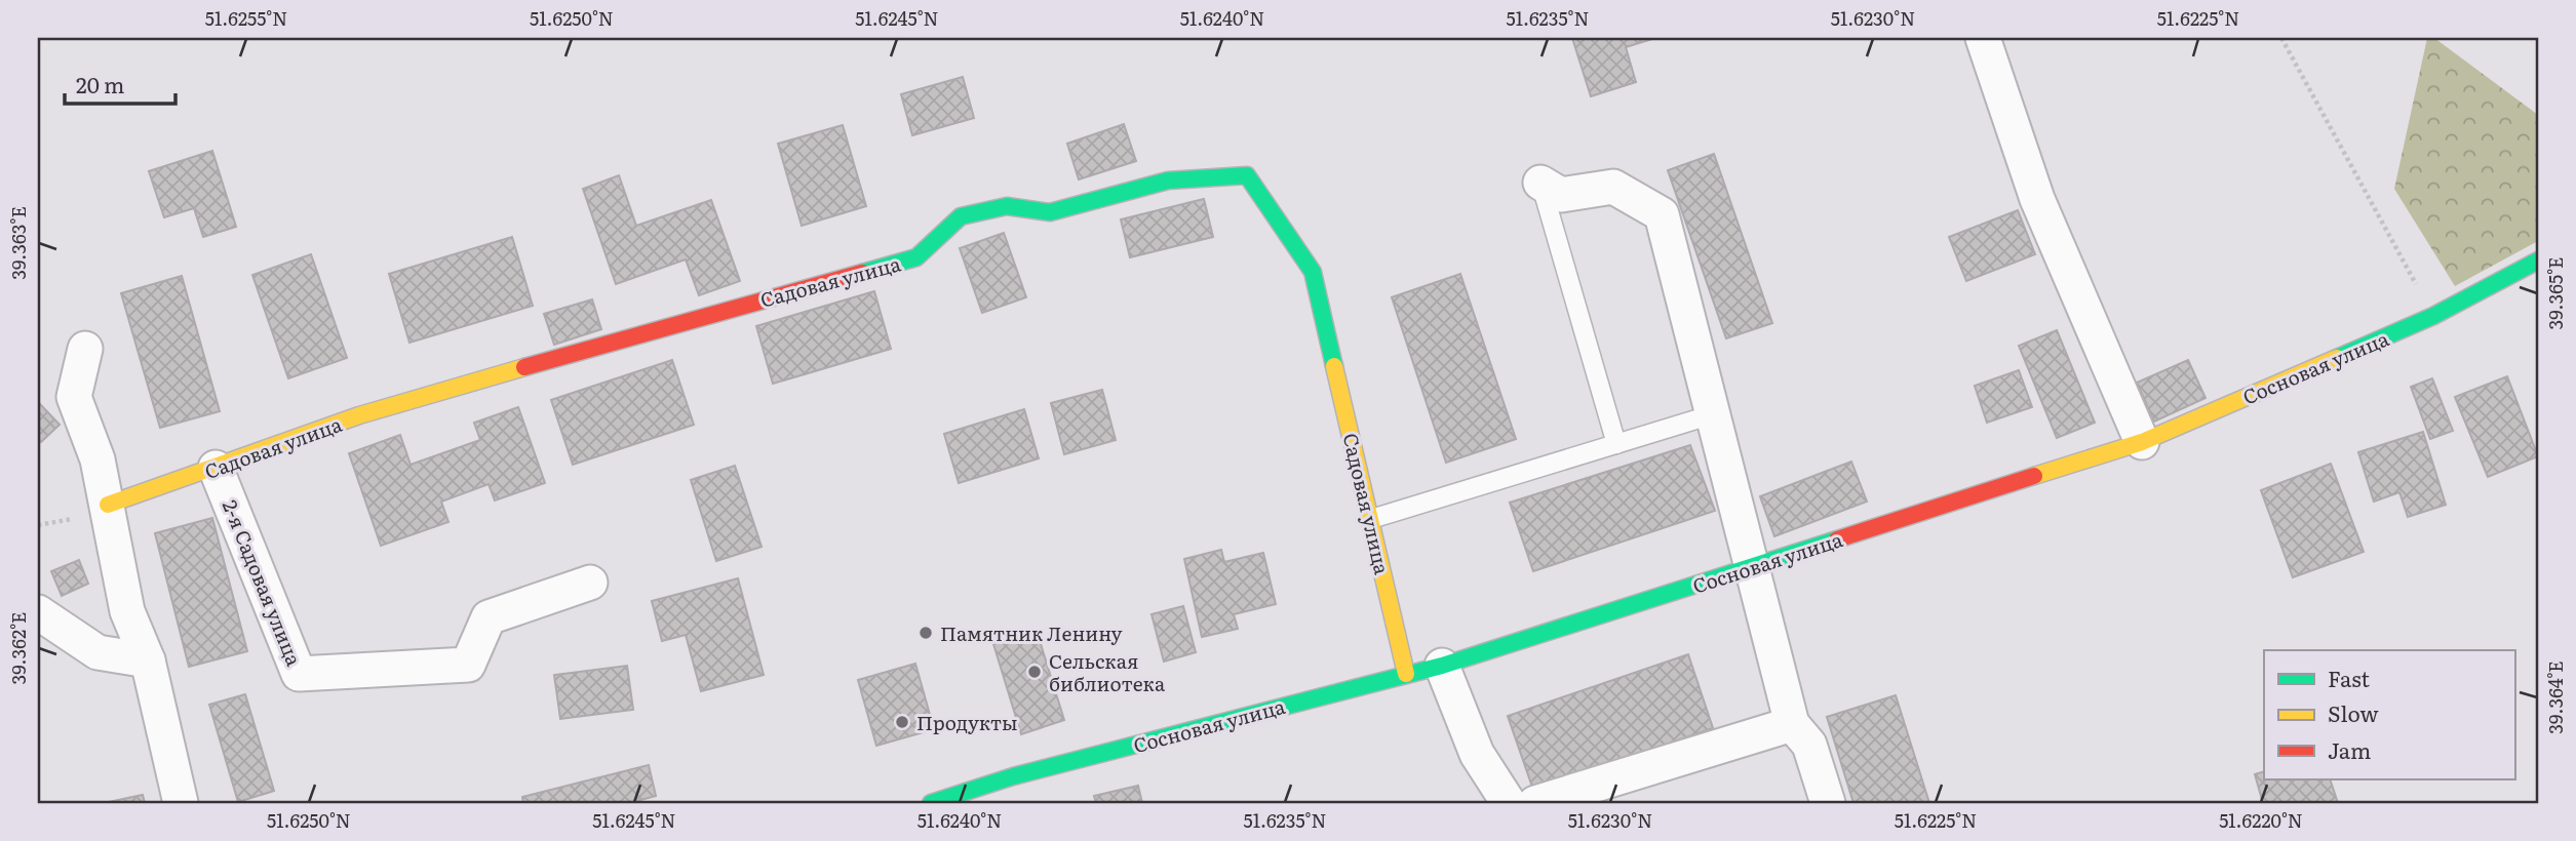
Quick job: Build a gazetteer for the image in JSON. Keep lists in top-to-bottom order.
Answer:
{
  "streets": {
    "street": ["Садовая улица", "Сосновая улица", "2-я Садовая улица"]
  },
  "crossings": [
    ["Садовая улица", "Сосновая улица"],
    ["Садовая улица", "2-я Садовая улица"]
  ],
  "places": ["Памятник Ленину", "Сельская библиотека", "Продукты"],
  "legend": ["Fast", "Slow", "Jam"],
  "scale_bar": "20 m",
  "coordinates": [
    "51.6255°N",
    "51.6250°N",
    "51.6245°N",
    "51.6240°N",
    "51.6235°N",
    "51.6230°N",
    "51.6225°N",
    "39.363°E",
    "39.365°E",
    "39.362°E",
    "39.364°E",
    "51.6220°N"
  ]
}
